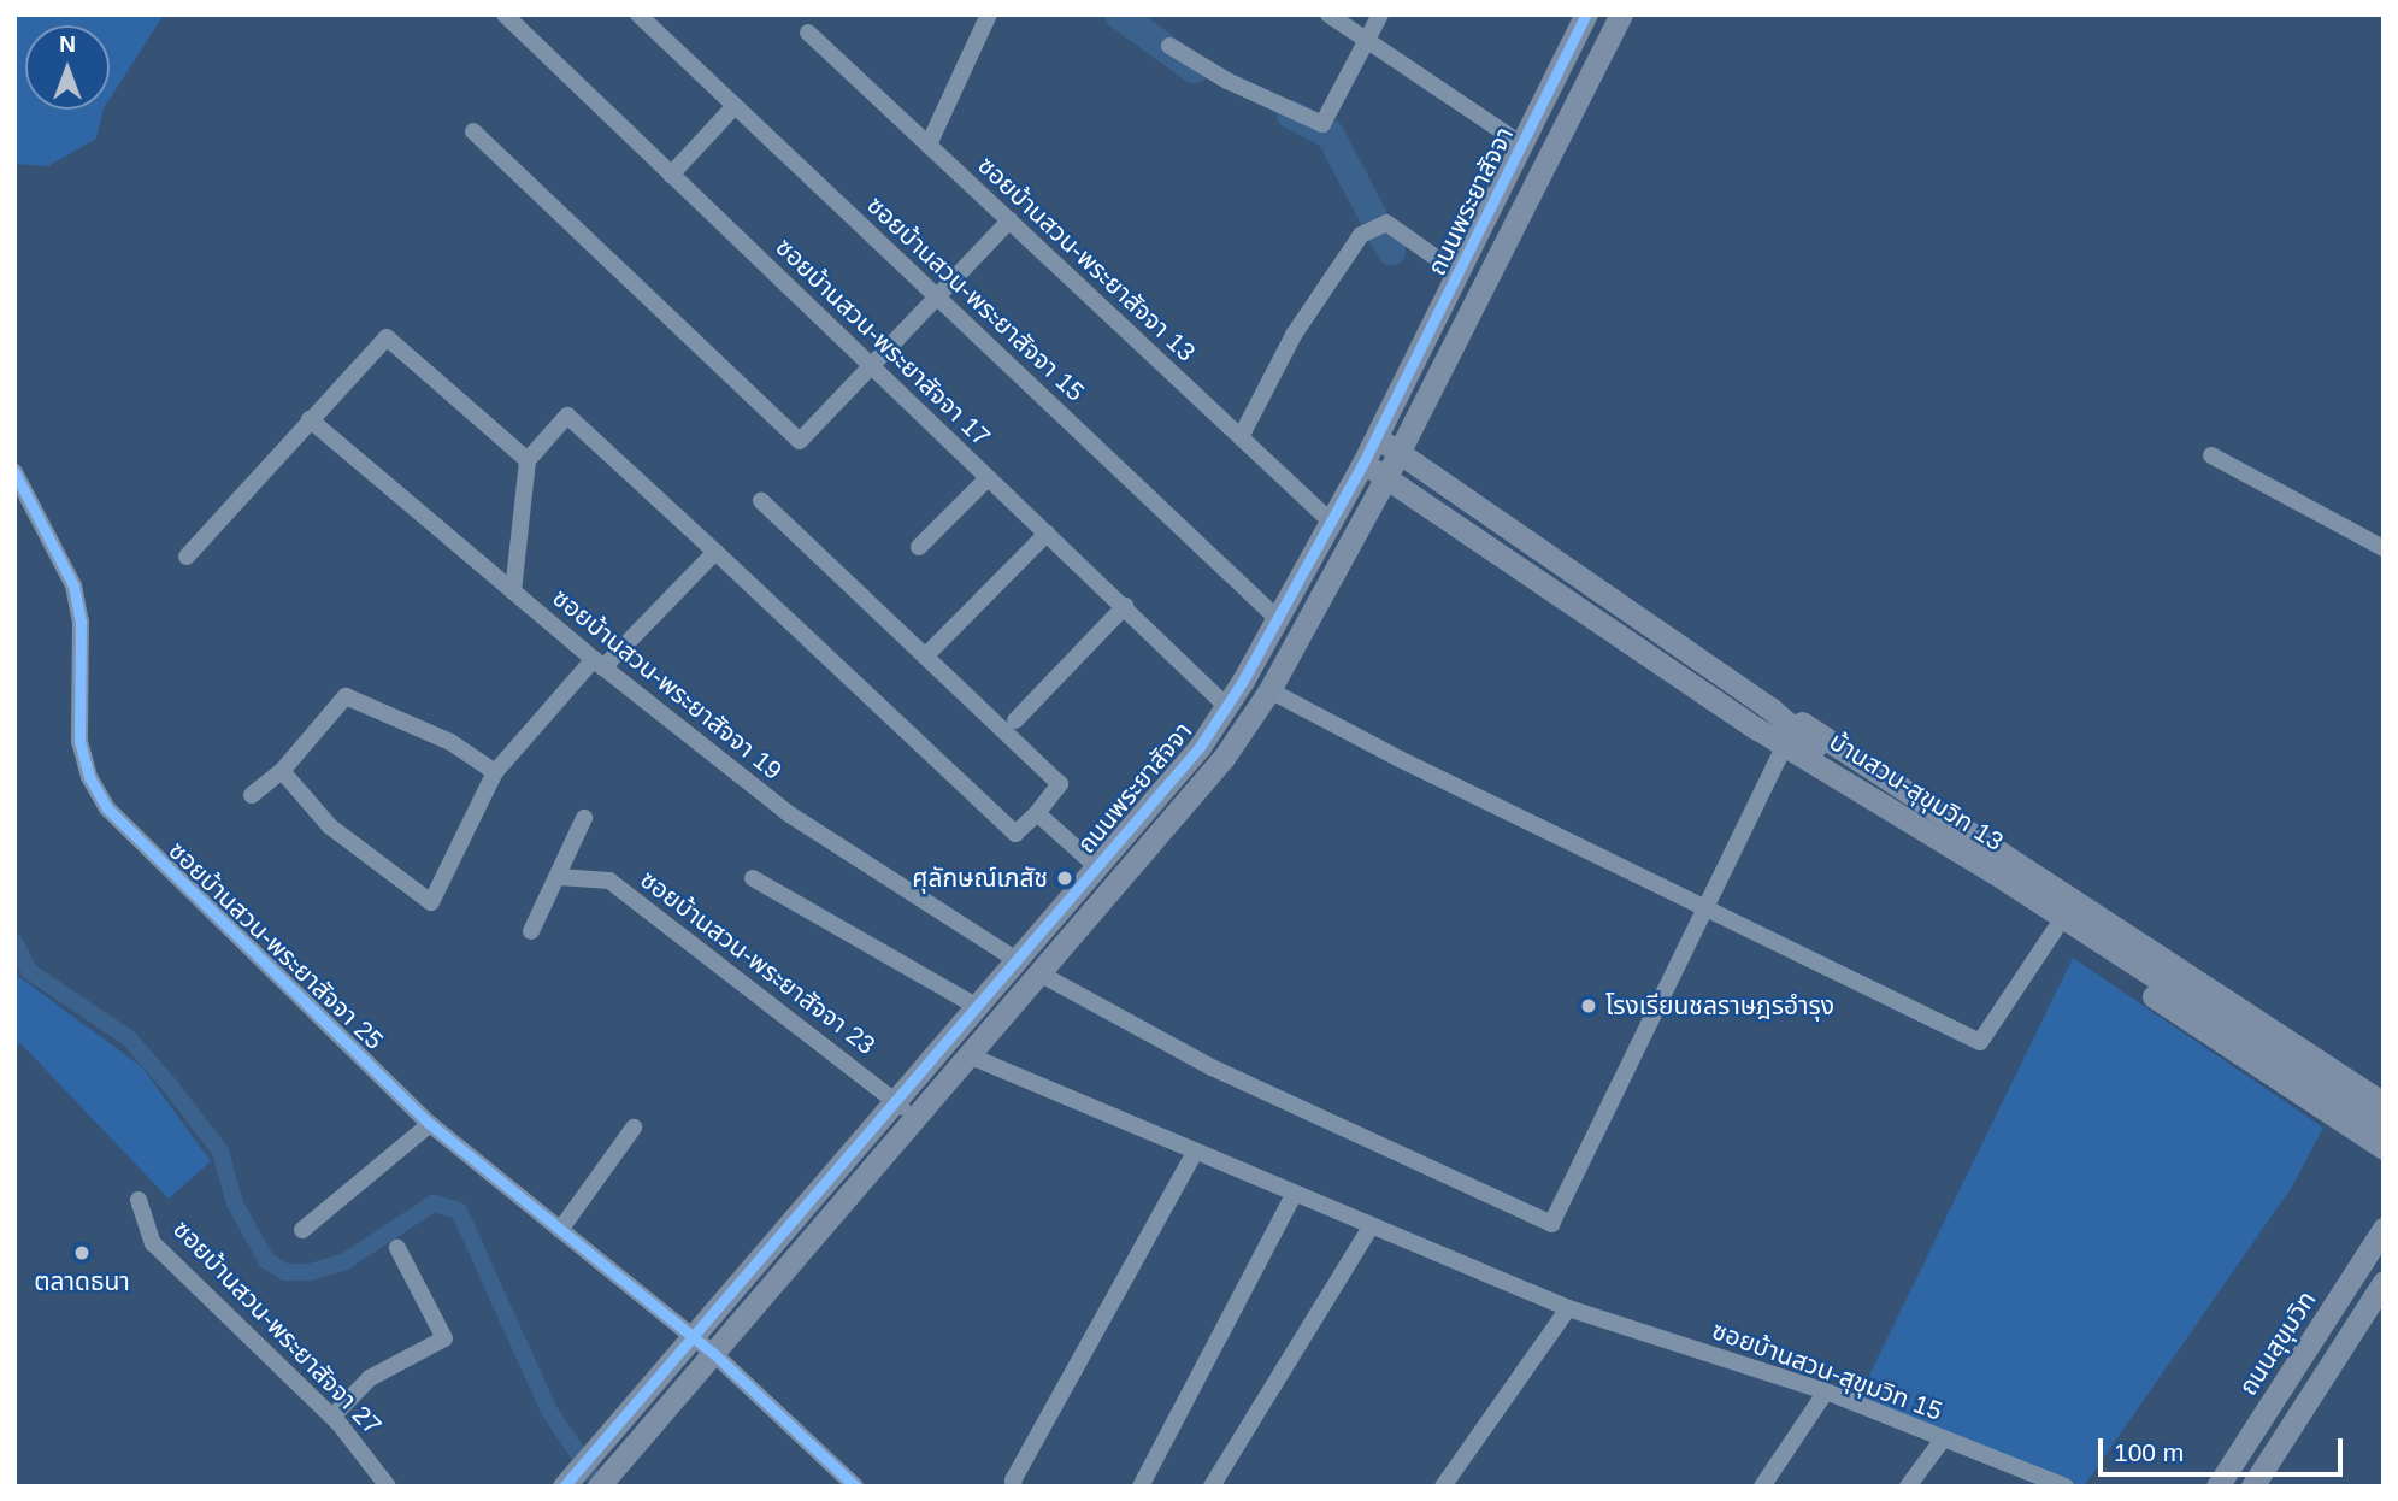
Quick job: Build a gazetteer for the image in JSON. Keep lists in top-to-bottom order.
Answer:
{
  "streets": {
    "main road": ["ถนนพระยาสัจจา", "บ้านสวน-สุขุมวิท 13", "ถนนสุขุมวิท"],
    "street": [
      "ซอยบ้านสวน-พระยาสัจจา 13",
      "ซอยบ้านสวน-พระยาสัจจา 15",
      "ซอยบ้านสวน-พระยาสัจจา 17",
      "ซอยบ้านสวน-พระยาสัจจา 19",
      "ซอยบ้านสวน-พระยาสัจจา 25",
      "ซอยบ้านสวน-พระยาสัจจา 23",
      "ซอยบ้านสวน-พระยาสัจจา 27",
      "ซอยบ้านสวน-สุขุมวิท 15"
    ]
  },
  "crossings": [
    ["ถนนพระยาสัจจา", "ซอยบ้านสวน-พระยาสัจจา 13"],
    ["ถนนพระยาสัจจา", "ซอยบ้านสวน-พระยาสัจจา 15"],
    ["ถนนพระยาสัจจา", "ซอยบ้านสวน-พระยาสัจจา 17"],
    ["ถนนพระยาสัจจา", "ซอยบ้านสวน-พระยาสัจจา 19"],
    ["ถนนพระยาสัจจา", "บ้านสวน-สุขุมวิท 13"],
    ["ถนนพระยาสัจจา", "ซอยบ้านสวน-พระยาสัจจา 25"],
    ["ถนนพระยาสัจจา", "ซอยบ้านสวน-พระยาสัจจา 23"],
    ["ถนนพระยาสัจจา", "ซอยบ้านสวน-สุขุมวิท 15"]
  ],
  "places": ["ศุลักษณ์เภสัช", "โรงเรียนชลราษฎรอำรุง", "ตลาดธนา"],
  "scale_bar": "100 m",
  "north": "top"
}
